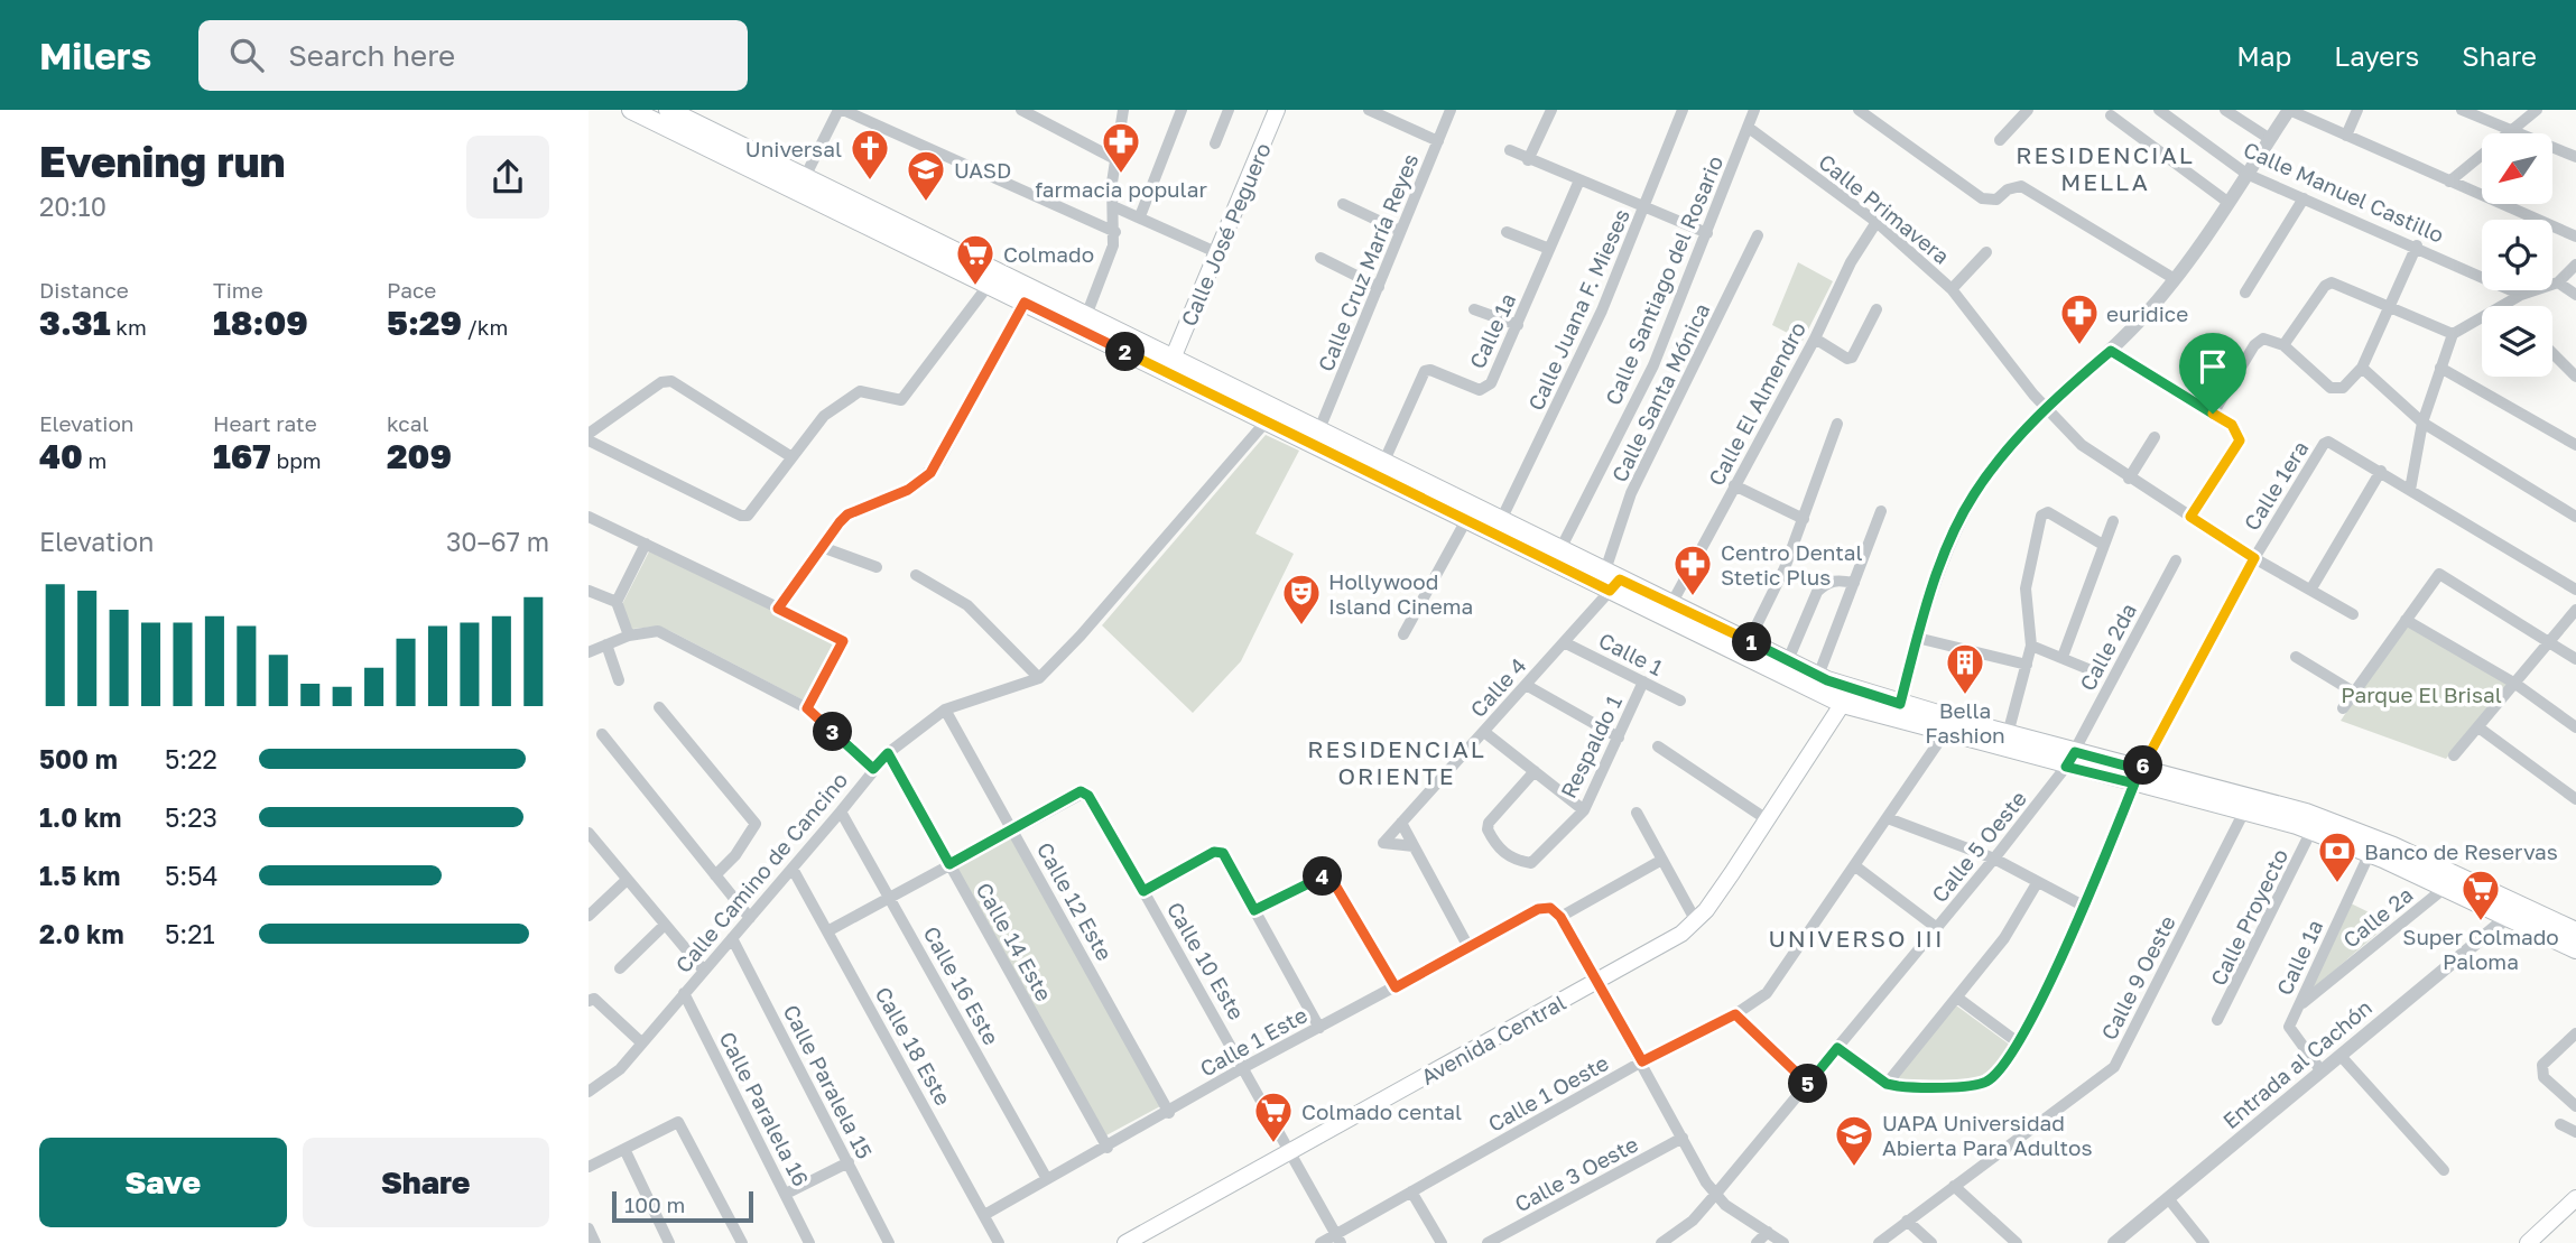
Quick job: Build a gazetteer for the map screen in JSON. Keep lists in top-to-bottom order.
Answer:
{
  "streets": {
    "main road": ["Calle José Peguero", "Avenida Central"],
    "street": [
      "Calle Manuel Castillo",
      "Calle Primavera",
      "Calle Cruz María Reyes",
      "Calle Santiago del Rosario",
      "Calle Juana F. Mieses",
      "Calle 1a",
      "Calle Santa Mónica",
      "Calle El Almendro",
      "Calle 1era",
      "Calle 2da",
      "Calle 1",
      "Calle 4",
      "Respaldo 1",
      "Calle 5 Oeste",
      "Calle Camino de Cancino",
      "Calle 12 Este",
      "Calle Proyecto",
      "Calle 2a",
      "Calle 14 Este",
      "Calle 10 Este",
      "Calle 9 Oeste",
      "Calle 16 Este",
      "Calle 1 Este",
      "Calle 18 Este",
      "Entrada al Cachón",
      "Calle Paralela 15",
      "Calle 1 Oeste",
      "Calle Paralela 16",
      "Calle 3 Oeste"
    ]
  },
  "crossings": [
    ["Calle Primavera", "Calle Santiago del Rosario"],
    ["Calle Primavera", "Calle El Almendro"],
    ["Calle Primavera", "Calle 1era"],
    ["Calle 1a", "Calle 2a"],
    ["Calle 1a", "Entrada al Cachón"],
    ["Calle Santa Mónica", "Calle 4"],
    ["Calle 2da", "Calle 5 Oeste"],
    ["Calle 1", "Calle 4"],
    ["Calle 1", "Respaldo 1"],
    ["Calle Camino de Cancino", "Calle 12 Este"],
    ["Calle Camino de Cancino", "Calle 14 Este"],
    ["Calle Camino de Cancino", "Calle 16 Este"],
    ["Calle Camino de Cancino", "Calle 18 Este"],
    ["Calle Camino de Cancino", "Calle Paralela 15"],
    ["Calle Camino de Cancino", "Calle Paralela 16"],
    ["Calle 12 Este", "Calle 10 Este"],
    ["Calle 12 Este", "Calle 1 Este"],
    ["Calle 14 Este", "Calle 1 Este"],
    ["Calle 10 Este", "Avenida Central"],
    ["Calle 10 Este", "Calle 1 Este"],
    ["Calle 10 Este", "Calle 1 Oeste"],
    ["Calle 16 Este", "Calle 1 Este"],
    ["Calle 1 Este", "Calle 18 Este"]
  ],
  "districts": ["RESIDENCIAL MELLA", "RESIDENCIAL ORIENTE", "UNIVERSO III"],
  "parks": ["Parque El Brisal"],
  "places": {
    "pharmacy": ["farmacia popular", "euridice", "Centro Dental Stetic Plus"],
    "church": ["Universal"],
    "school or university": ["UASD", "UAPA Universidad Abierta Para Adultos"],
    "supermarket": ["Colmado", "Super Colmado Paloma", "Colmado cental"],
    "theatre": ["Hollywood Island Cinema"],
    "building": ["Bella Fashion"],
    "bank": ["Banco de Reservas"]
  },
  "scale_bar": "100 m",
  "north": "bottom left",
  "page": {
    "header": "Milers",
    "search": "Search here",
    "nav": ["Map", "Layers", "Share"],
    "heading": ["Evening run", "20:10"],
    "stats": [
      ["Distance", "3.31 km"],
      ["Time", "18:09"],
      ["Pace", "5:29 /km"],
      ["Elevation", "40 m"],
      ["Heart rate", "167 bpm"],
      ["kcal", "209"]
    ],
    "pins": [
      "2",
      "1",
      "3",
      "6",
      "4",
      "5"
    ],
    "chart": ["Elevation", "30–67 m"],
    "list": [
      {
        "name": "500 m",
        "note": "5:22"
      },
      {
        "name": "1.0 km",
        "note": "5:23"
      },
      {
        "name": "1.5 km",
        "note": "5:54"
      },
      {
        "name": "2.0 km",
        "note": "5:21"
      }
    ],
    "buttons": ["Save", "Share"],
    "scale": "100 m"
  }
}
